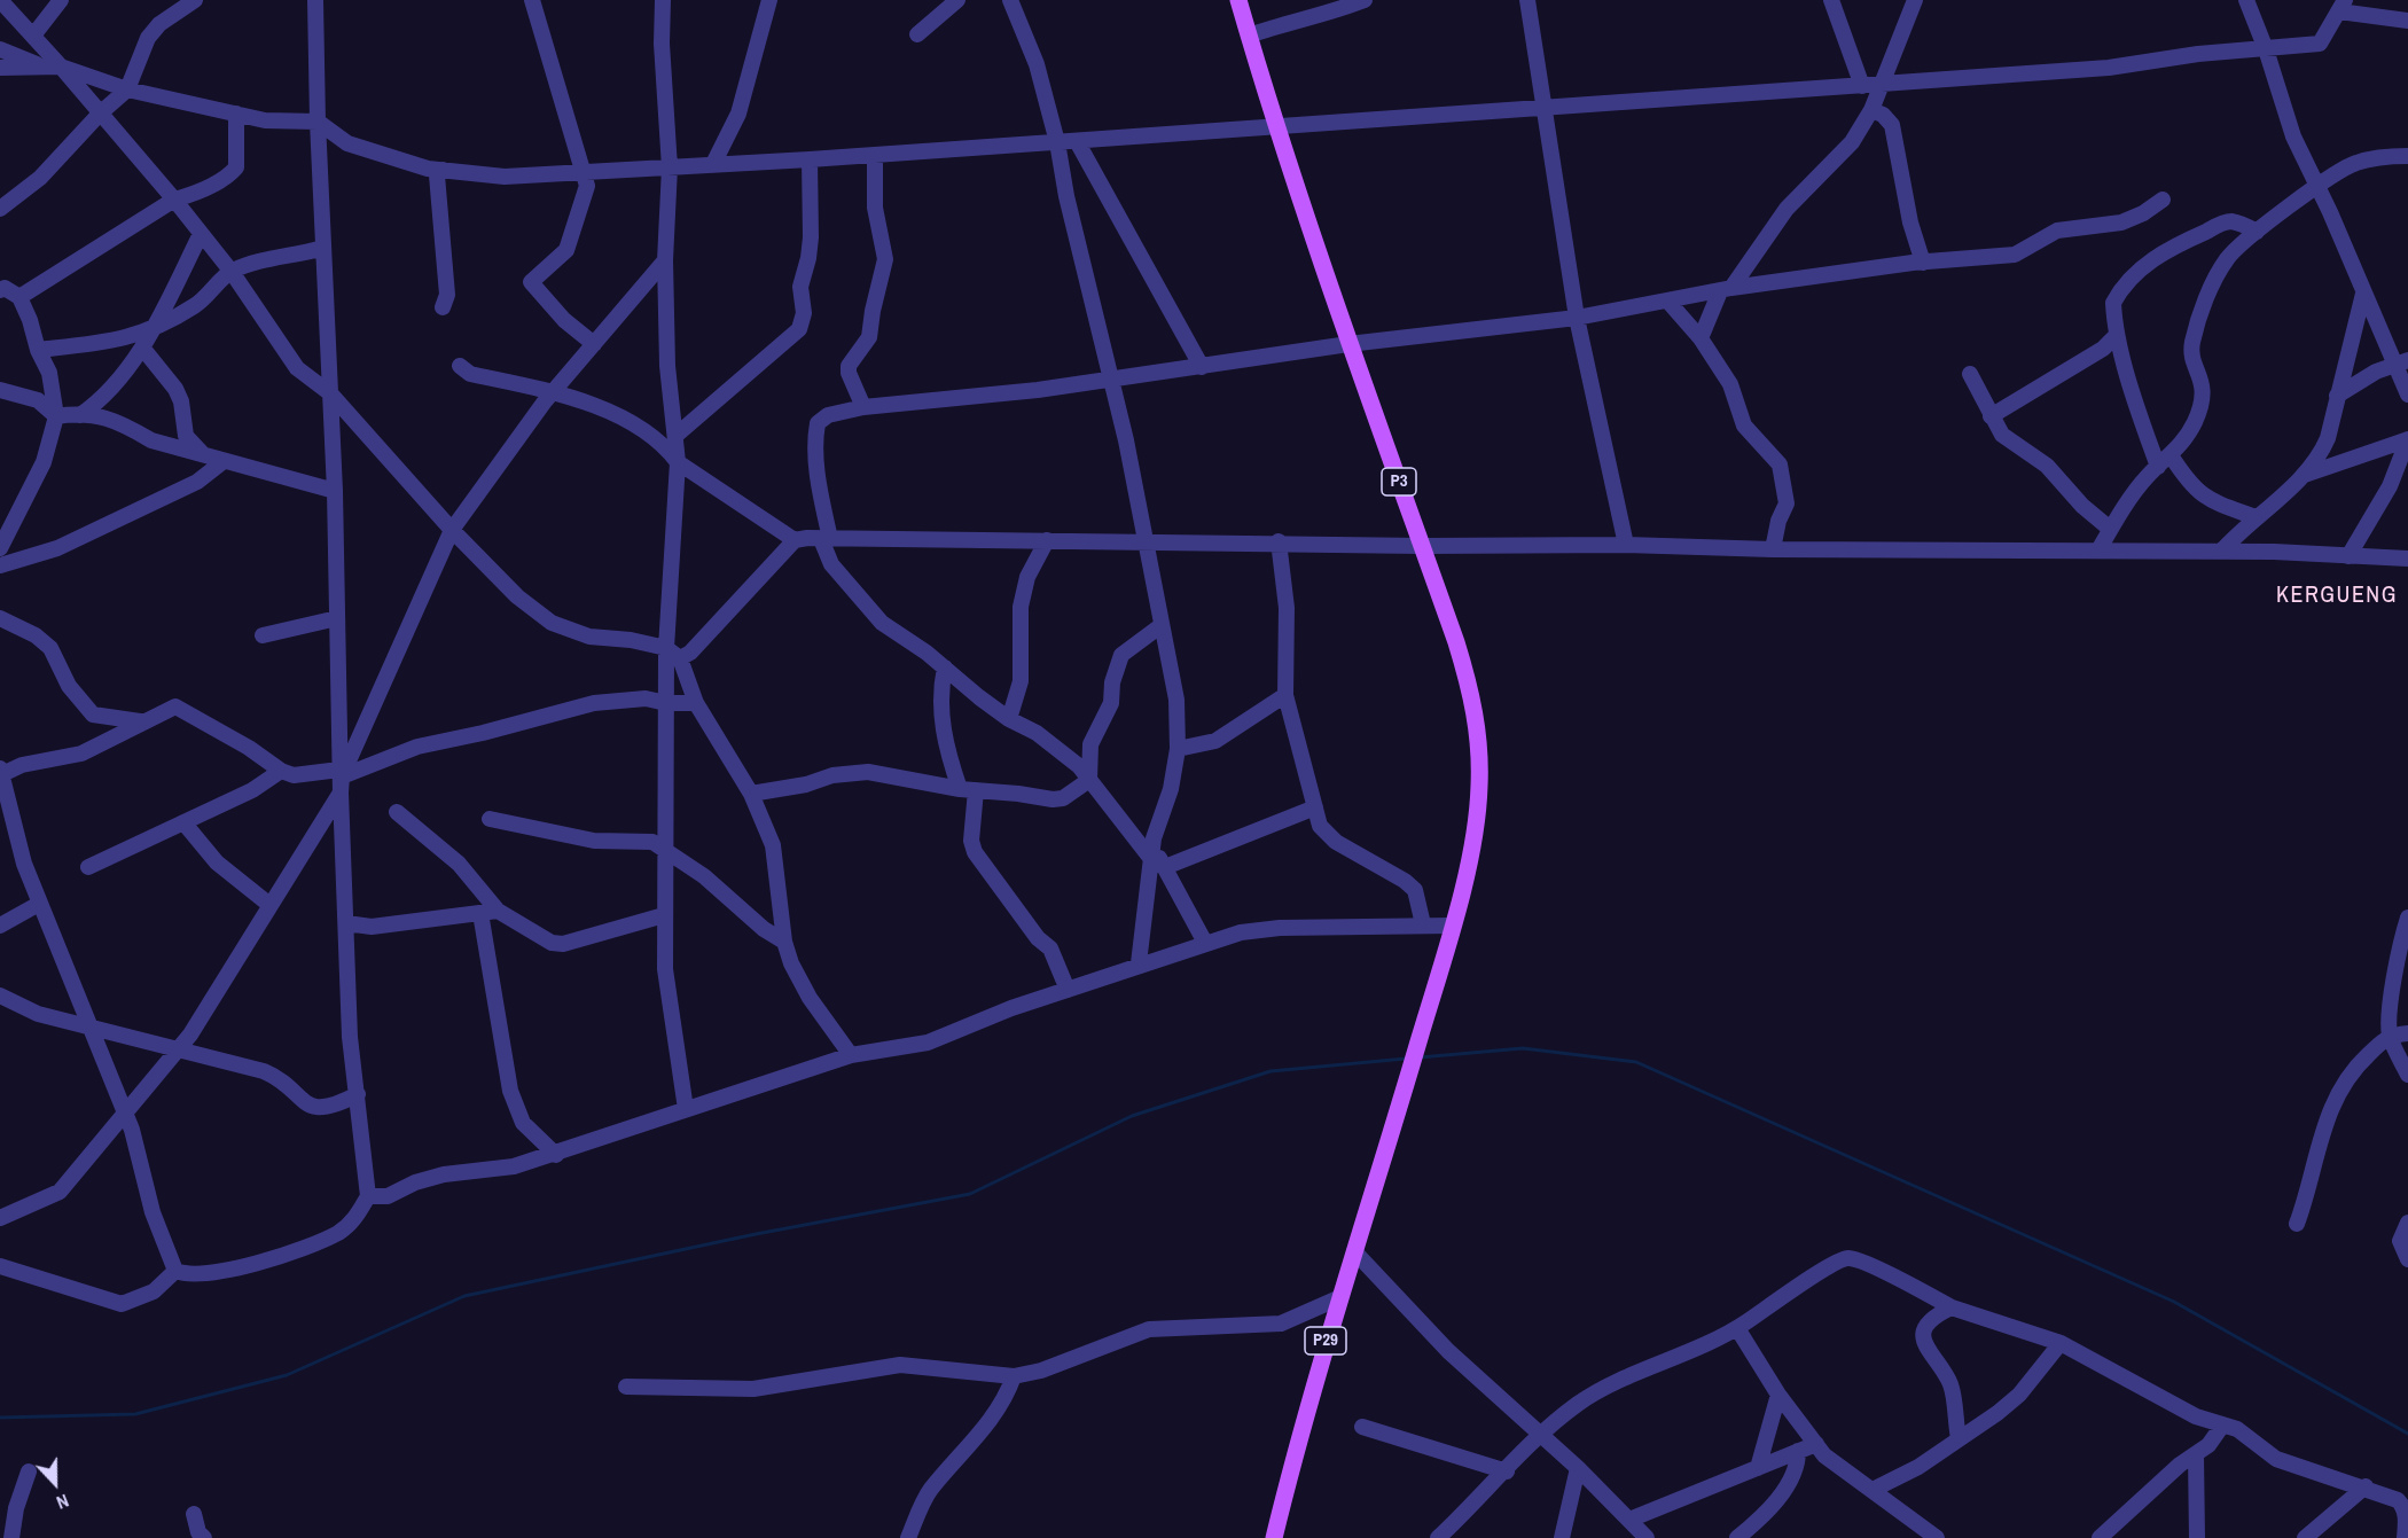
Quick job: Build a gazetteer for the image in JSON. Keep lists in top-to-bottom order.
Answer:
{
  "streets": {
    "main road": ["P3", "P29"]
  },
  "crossings": [
    ["P3", "P29"]
  ],
  "districts": ["KERGUENG"],
  "north": "bottom"
}
